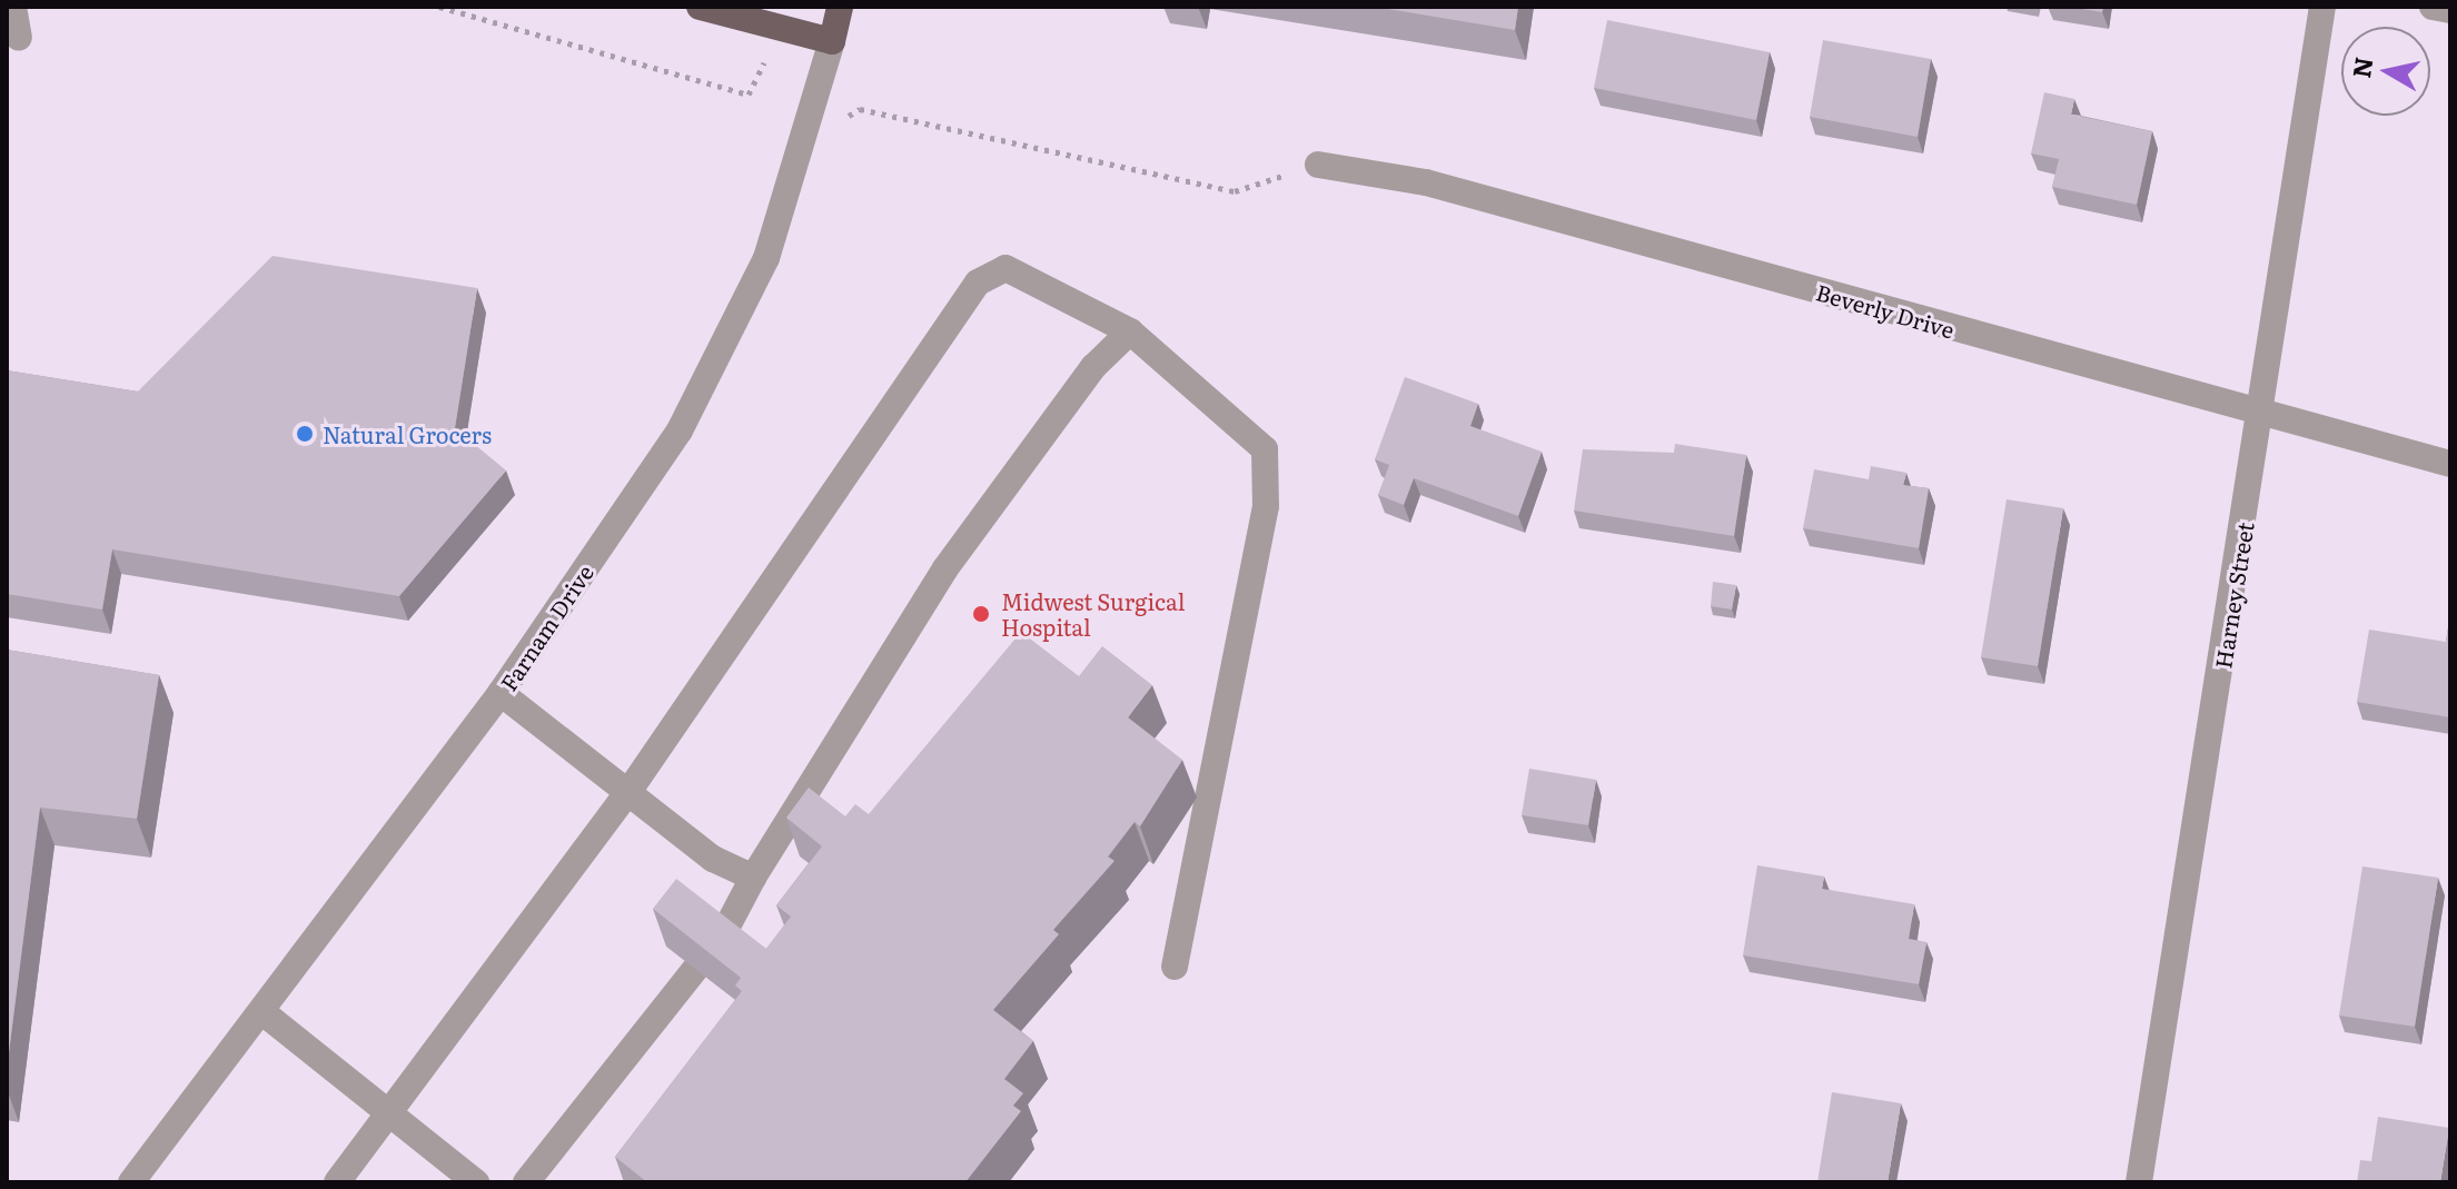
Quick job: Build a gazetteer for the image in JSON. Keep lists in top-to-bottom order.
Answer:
{
  "streets": {
    "main road": ["Farnam Drive"],
    "street": ["Beverly Drive", "Harney Street"]
  },
  "crossings": [
    ["Beverly Drive", "Harney Street"]
  ],
  "places": ["Natural Grocers", "Midwest Surgical Hospital"],
  "north": "left"
}
